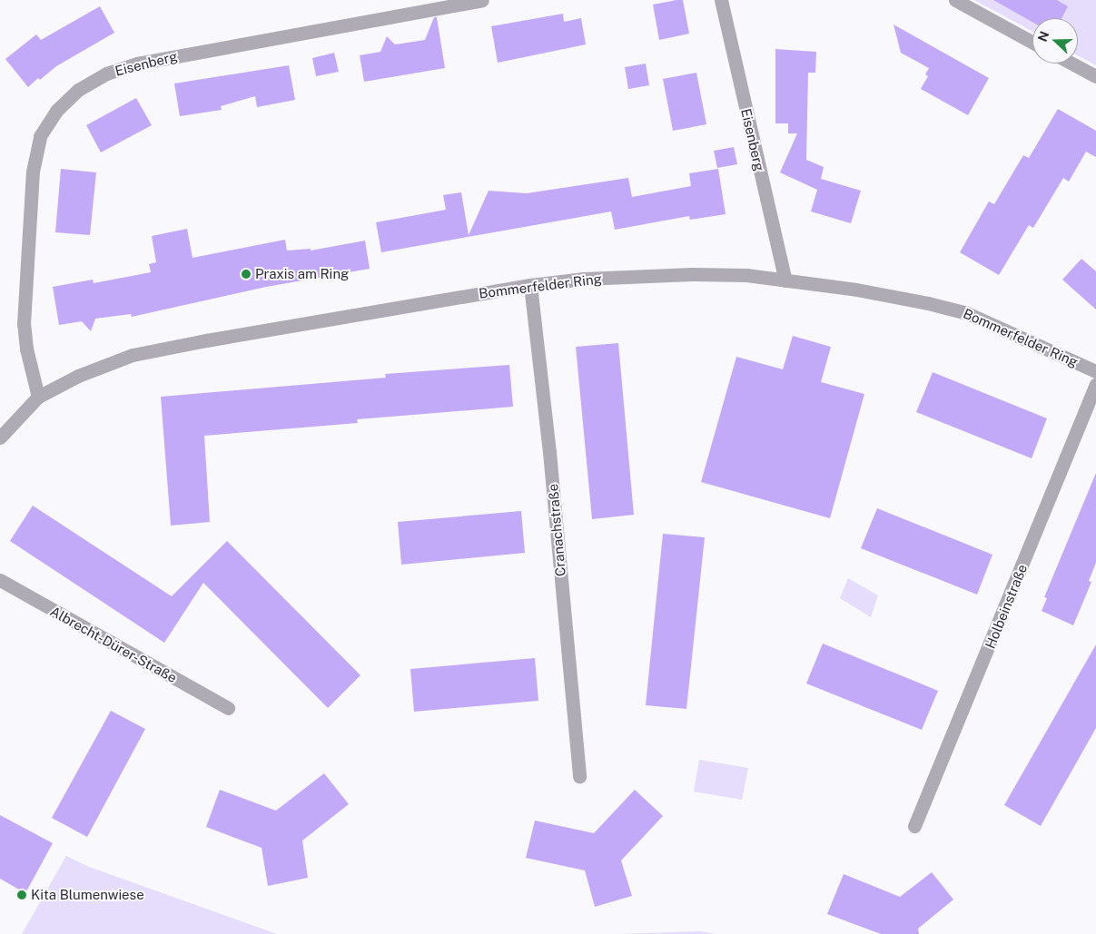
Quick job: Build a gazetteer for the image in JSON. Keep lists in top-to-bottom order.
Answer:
{
  "streets": {
    "street": [
      "Eisenberg",
      "Bommerfelder Ring",
      "Cranachstraße",
      "Holbeinstraße",
      "Albrecht-Dürer-Straße"
    ]
  },
  "crossings": [
    ["Eisenberg", "Bommerfelder Ring"],
    ["Bommerfelder Ring", "Cranachstraße"]
  ],
  "places": ["Praxis am Ring", "Kita Blumenwiese"],
  "north": "left"
}
